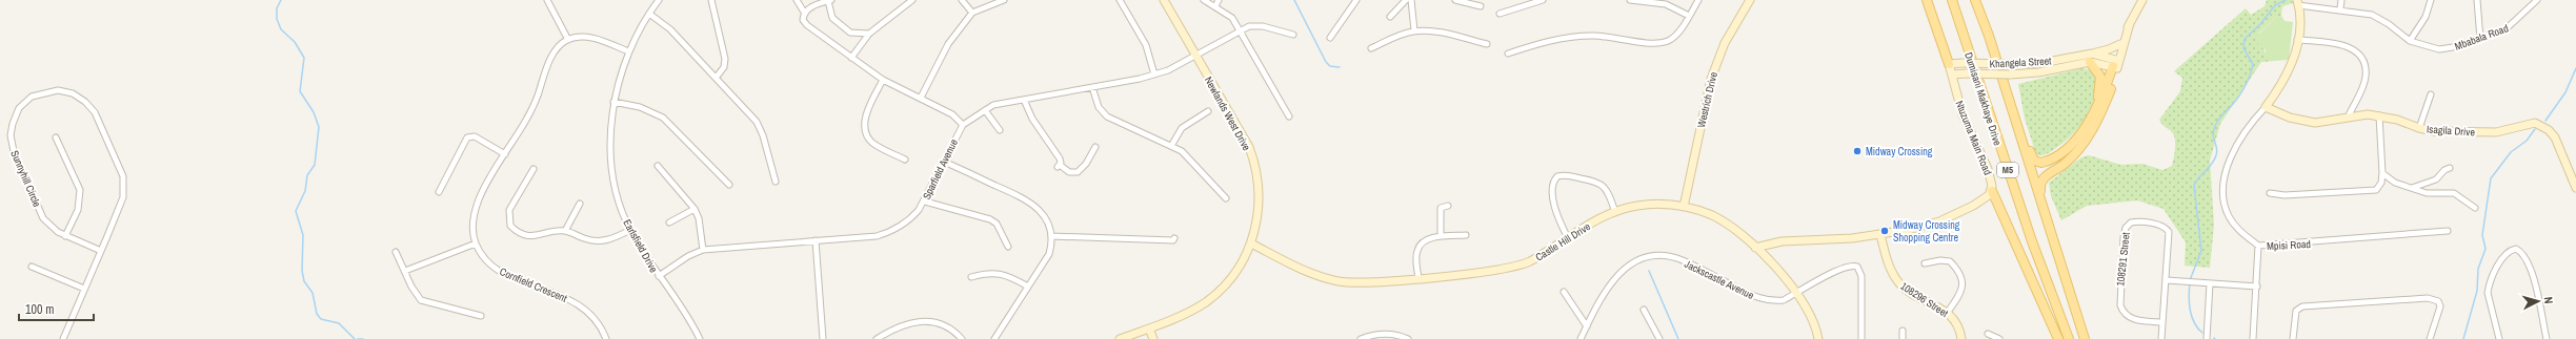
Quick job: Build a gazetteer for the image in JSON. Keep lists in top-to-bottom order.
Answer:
{
  "streets": {
    "main road": ["Dumisani Makhaye Drive", "M5"],
    "street": [
      "Mbabala Road",
      "Khangela Street",
      "Westrich Drive",
      "Newlands West Drive",
      "Isagila Drive",
      "Ntuzuma Main Road",
      "Sparfield Avenue",
      "Sunnyhill Circle",
      "Castle Hill Drive",
      "Mpisi Road",
      "Earlsfield Drive",
      "108291 Street",
      "Jackscastle Avenue",
      "Cornfield Crescent",
      "108296 Street"
    ]
  },
  "crossings": [
    ["Mbabala Road", "Mpisi Road"],
    ["Khangela Street", "Ntuzuma Main Road"],
    ["Westrich Drive", "Castle Hill Drive"],
    ["Newlands West Drive", "Sparfield Avenue"],
    ["Newlands West Drive", "Castle Hill Drive"],
    ["Isagila Drive", "Mpisi Road"],
    ["Sparfield Avenue", "Earlsfield Drive"],
    ["Castle Hill Drive", "Jackscastle Avenue"]
  ],
  "places": ["Midway Crossing", "Midway Crossing Shopping Centre"],
  "scale_bar": "100 m",
  "north": "right"
}
